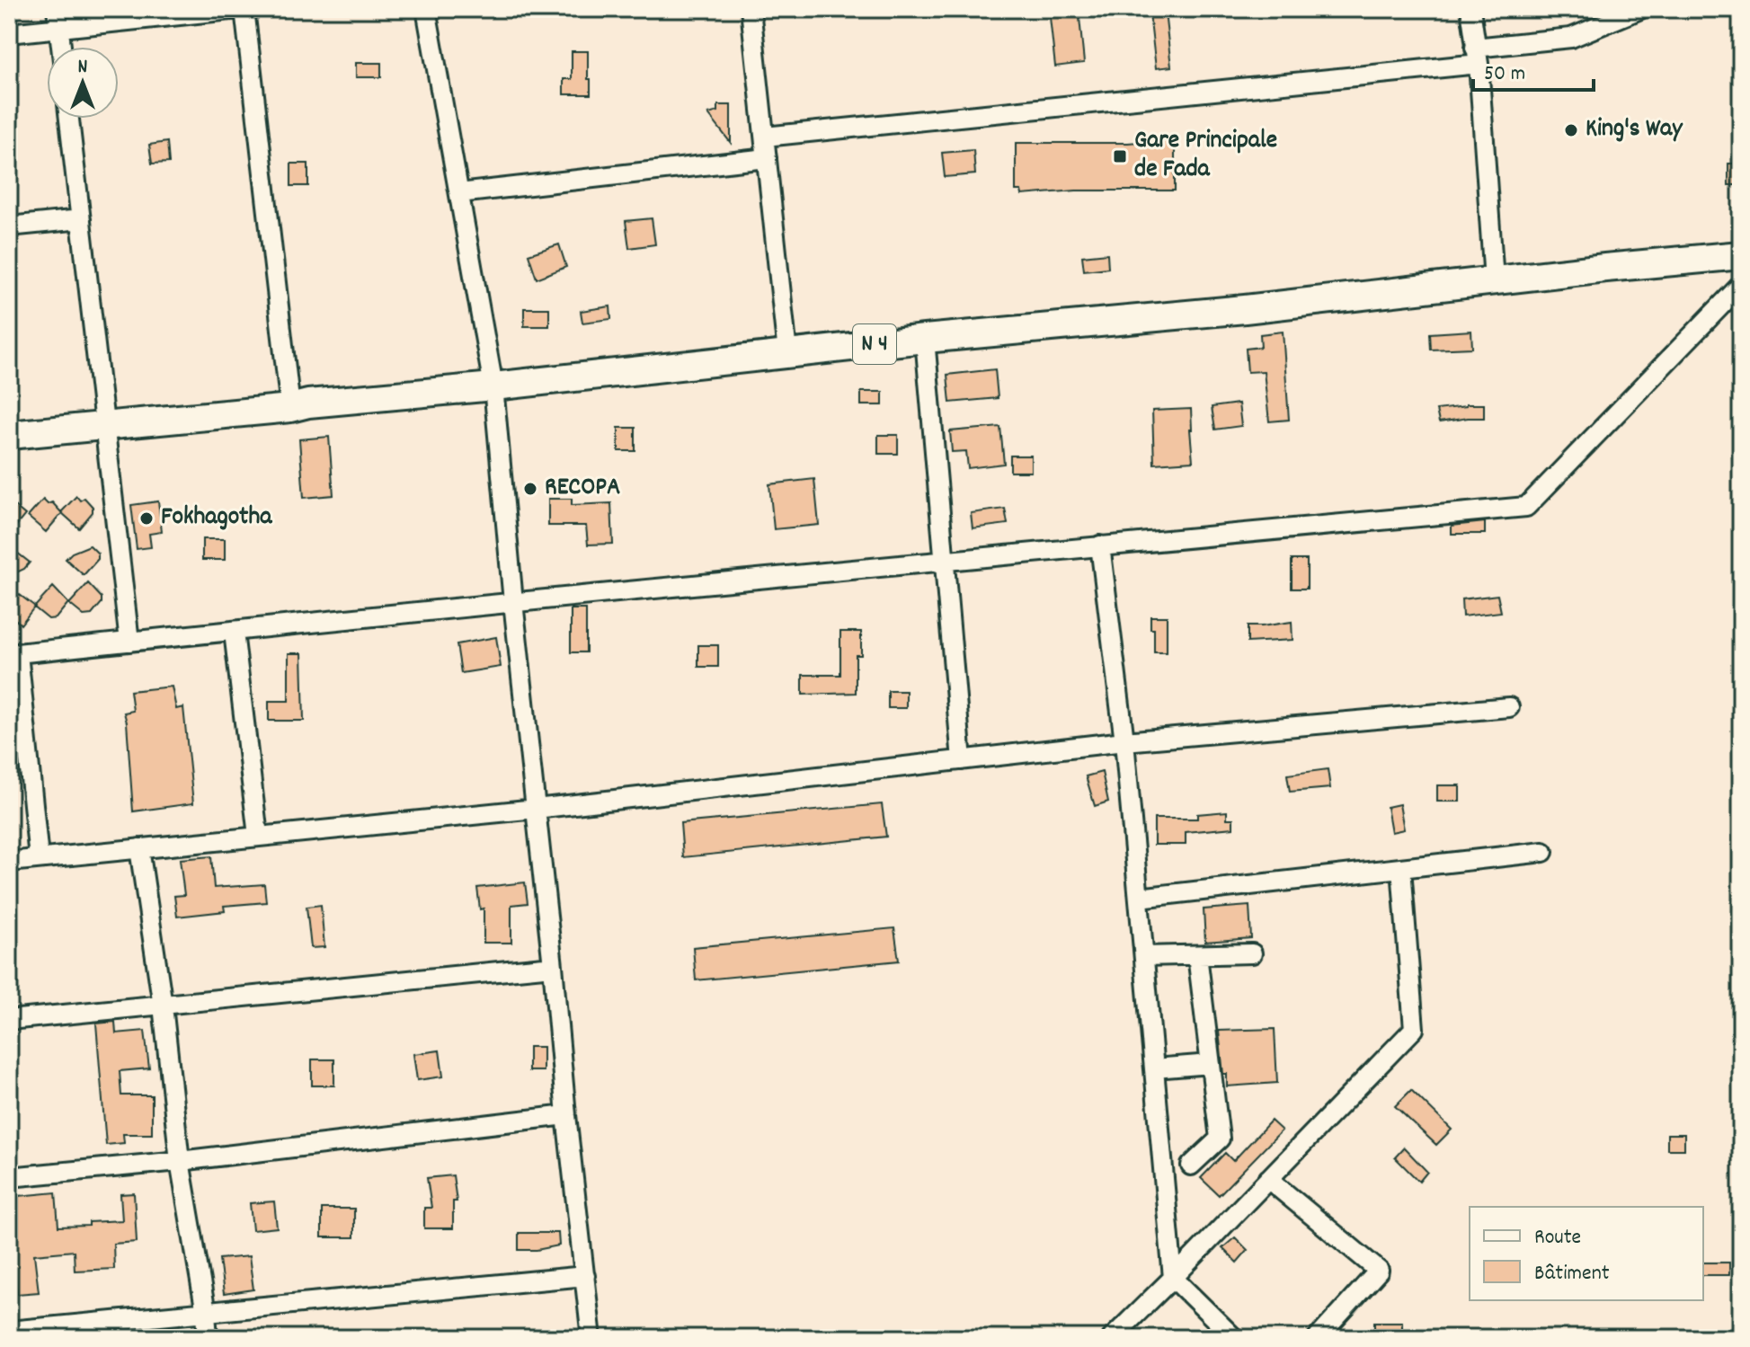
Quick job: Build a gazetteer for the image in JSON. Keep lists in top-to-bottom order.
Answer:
{
  "streets": {
    "highway": ["N 4"]
  },
  "places": {
    "other": ["King's Way", "RECOPA", "Fokhagotha"],
    "transit": ["Gare Principale de Fada"]
  },
  "legend": ["Route", "Bâtiment"],
  "scale_bar": "50 m",
  "north": "top"
}
